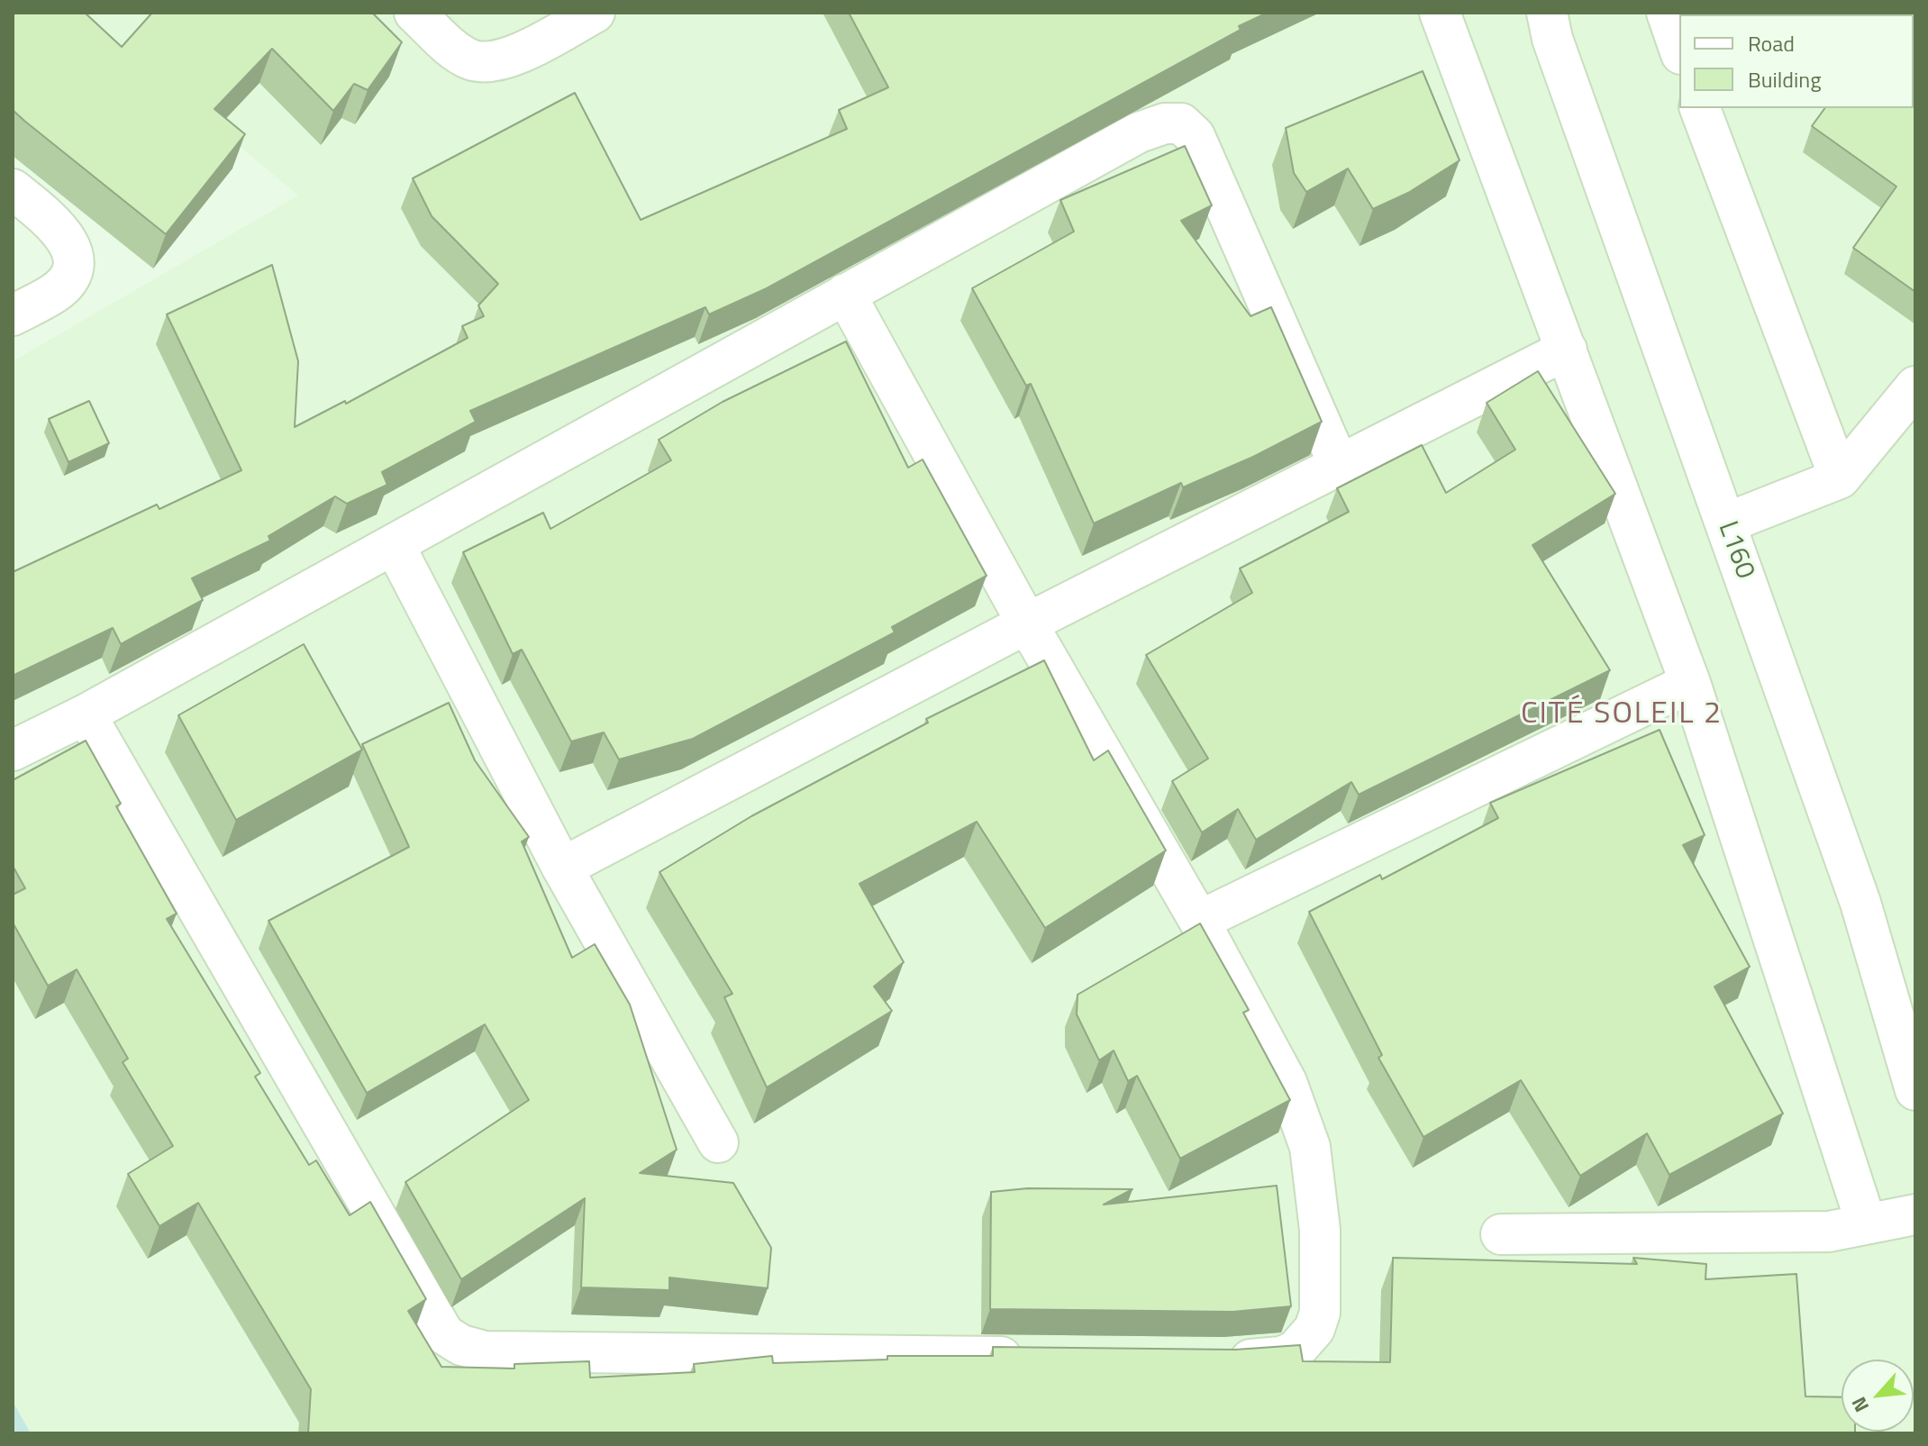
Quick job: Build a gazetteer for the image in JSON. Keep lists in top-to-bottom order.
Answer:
{
  "streets": {
    "street": ["L160"]
  },
  "districts": ["CITÉ SOLEIL 2"],
  "legend": ["Road", "Building"],
  "north": "bottom left"
}
